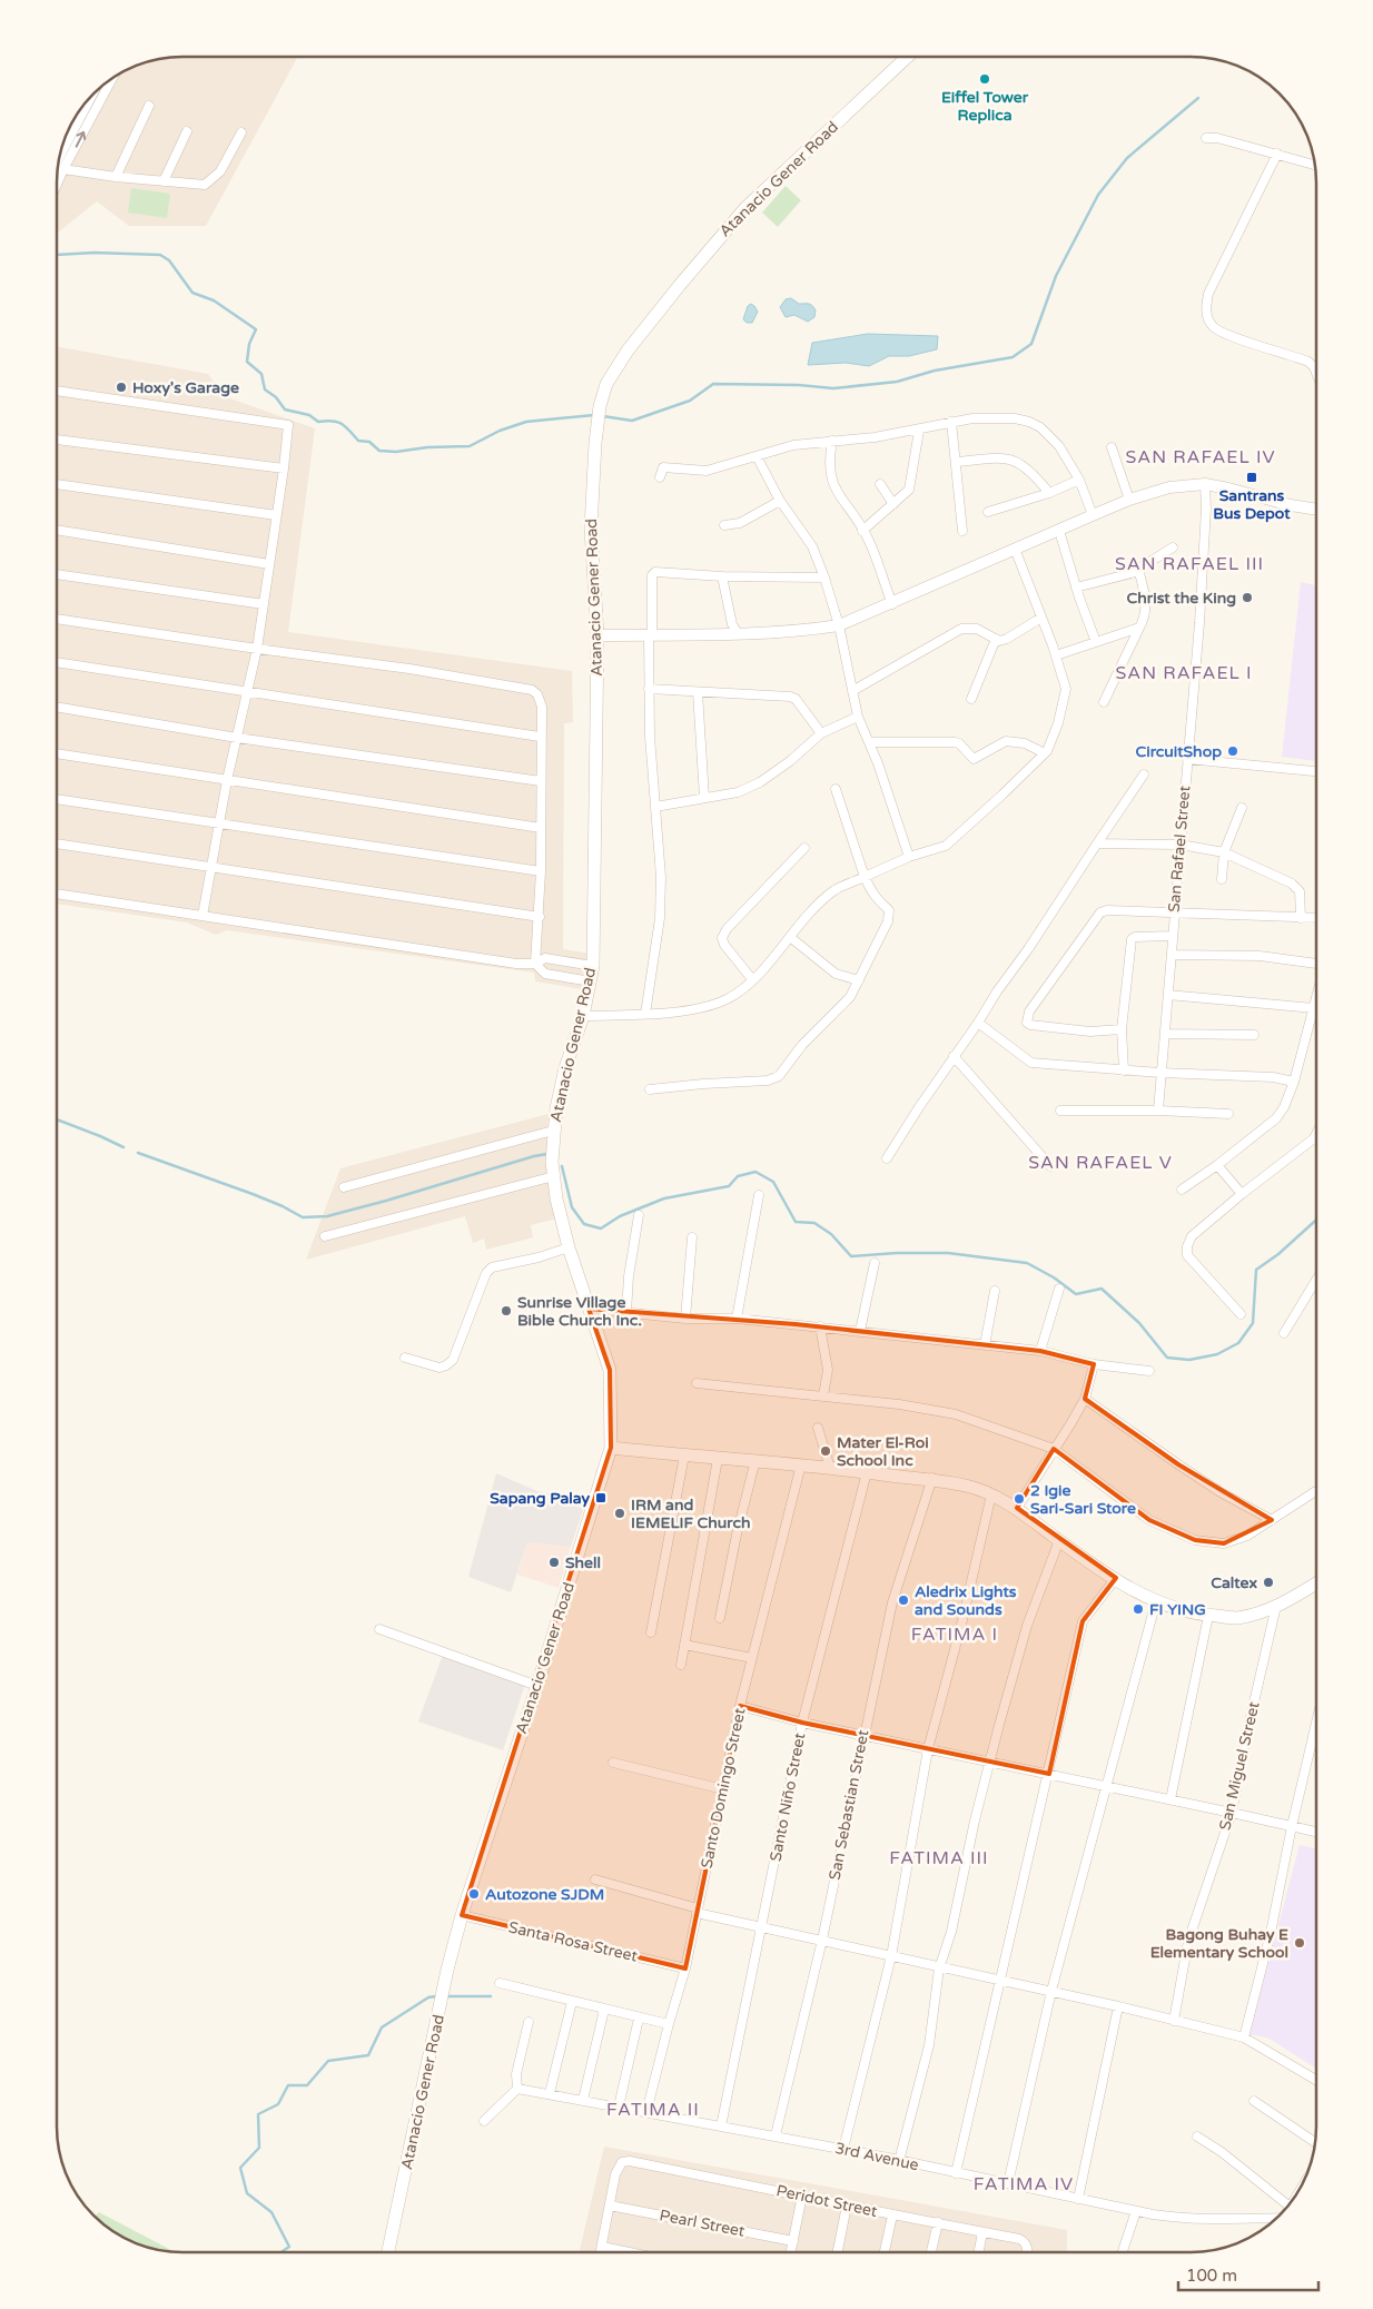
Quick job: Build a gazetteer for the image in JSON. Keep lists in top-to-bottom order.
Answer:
{
  "streets": {
    "main road": ["Atanacio Gener Road"],
    "street": [
      "San Rafael Street",
      "San Miguel Street",
      "Santo Domingo Street",
      "Santo Niño Street",
      "San Sebastian Street",
      "Santa Rosa Street",
      "3rd Avenue",
      "Peridot Street",
      "Pearl Street"
    ]
  },
  "crossings": [
    ["Atanacio Gener Road", "Santa Rosa Street"],
    ["Santo Domingo Street", "Santa Rosa Street"],
    ["Santo Domingo Street", "3rd Avenue"],
    ["Santo Niño Street", "3rd Avenue"],
    ["San Sebastian Street", "3rd Avenue"],
    ["Peridot Street", "Pearl Street"]
  ],
  "districts": [
    "SAN RAFAEL IV",
    "SAN RAFAEL III",
    "SAN RAFAEL I",
    "SAN RAFAEL V",
    "FATIMA I",
    "FATIMA III",
    "FATIMA II",
    "FATIMA IV"
  ],
  "places": {
    "other": [
      "Eiffel Tower Replica",
      "Hoxy's Garage",
      "Christ the King",
      "CircuitShop",
      "Sunrise Village Bible Church Inc.",
      "Mater El-Roi School Inc",
      "2 Igie Sari-Sari Store",
      "IRM and IEMELIF Church",
      "Shell",
      "Caltex",
      "Aledrix Lights and Sounds",
      "FI YING",
      "Autozone SJDM",
      "Bagong Buhay E Elementary School"
    ],
    "transit": ["Santrans Bus Depot", "Sapang Palay"]
  },
  "scale_bar": "100 m"
}
